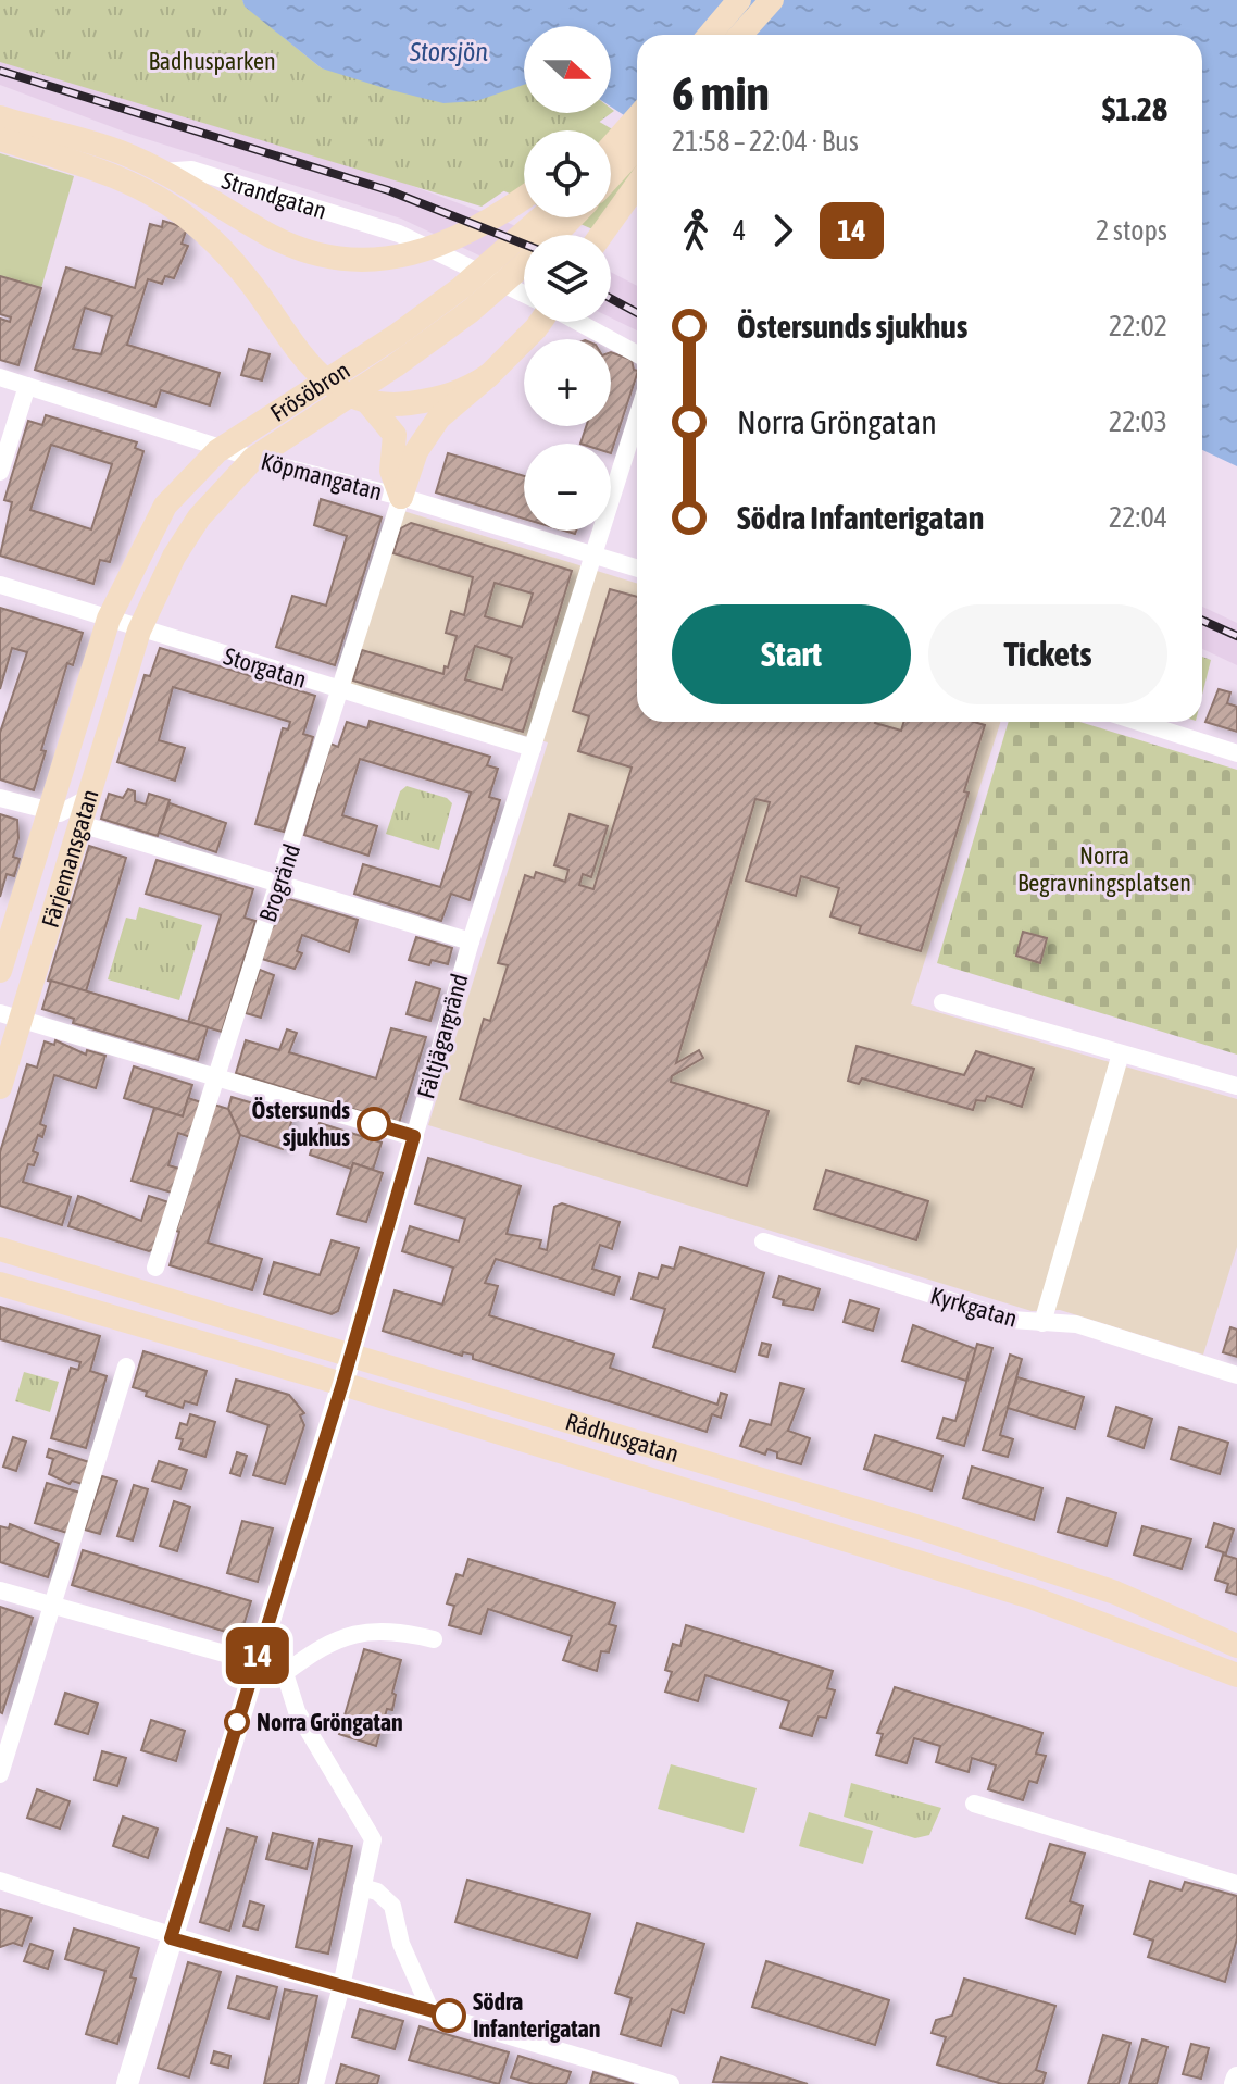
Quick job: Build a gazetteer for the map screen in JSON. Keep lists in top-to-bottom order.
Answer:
{
  "streets": {
    "main road": [
      "Strandgatan",
      "Frösöbron",
      "Färjemansgatan",
      "Rådhusgatan"
    ],
    "street": [
      "Köpmangatan",
      "Storgatan",
      "Brogränd",
      "Fältjägargränd",
      "Kyrkgatan"
    ]
  },
  "crossings": [
    ["Frösöbron", "Storgatan"],
    ["Frösöbron", "Färjemansgatan"],
    ["Köpmangatan", "Brogränd"],
    ["Köpmangatan", "Fältjägargränd"],
    ["Storgatan", "Färjemansgatan"],
    ["Storgatan", "Brogränd"],
    ["Storgatan", "Fältjägargränd"],
    ["Fältjägargränd", "Rådhusgatan"]
  ],
  "water": ["Storsjön"],
  "parks": ["Badhusparken", "Norra Begravningsplatsen"],
  "places": ["Östersunds sjukhus", "Norra Gröngatan", "Södra Infanterigatan"],
  "lines": ["bus line 14"],
  "north": "right",
  "page": {
    "on_map": "14",
    "map_buttons": ["+", "−"],
    "heading": ["6 min", "21:58 – 22:04 · Bus", "$1.28"],
    "legs": ["4", "14", "2 stops"],
    "list": [
      {
        "name": "Östersunds sjukhus",
        "value": "22:02"
      },
      {
        "name": "Norra Gröngatan",
        "value": "22:03"
      },
      {
        "name": "Södra Infanterigatan",
        "value": "22:04"
      }
    ],
    "buttons": ["Start", "Tickets"]
  }
}
